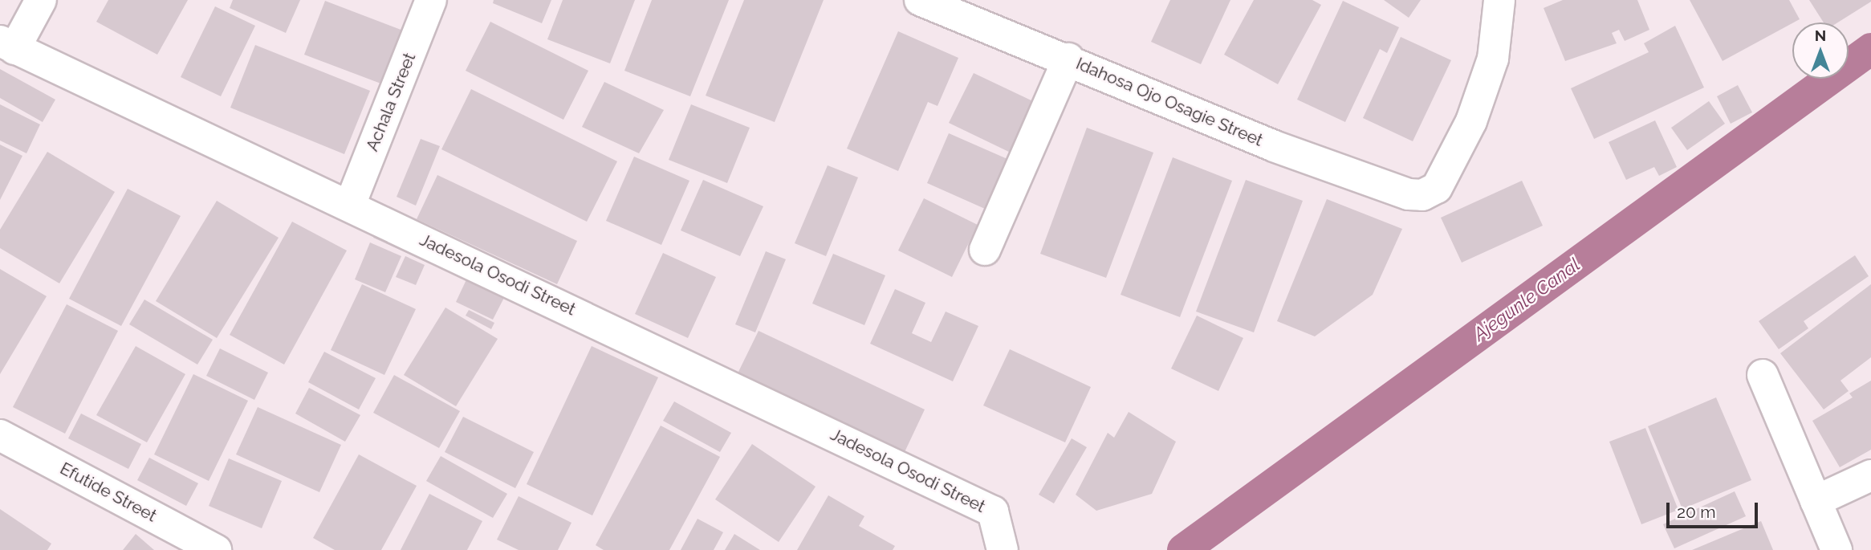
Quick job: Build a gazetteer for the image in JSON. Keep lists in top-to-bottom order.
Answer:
{
  "streets": {
    "street": [
      "Achala Street",
      "Idahosa Ojo Osagie Street",
      "Jadesola Osodi Street",
      "Efutide Street"
    ]
  },
  "crossings": [
    ["Achala Street", "Jadesola Osodi Street"]
  ],
  "water": ["Ajegunle Canal"],
  "scale_bar": "20 m",
  "north": "top"
}
